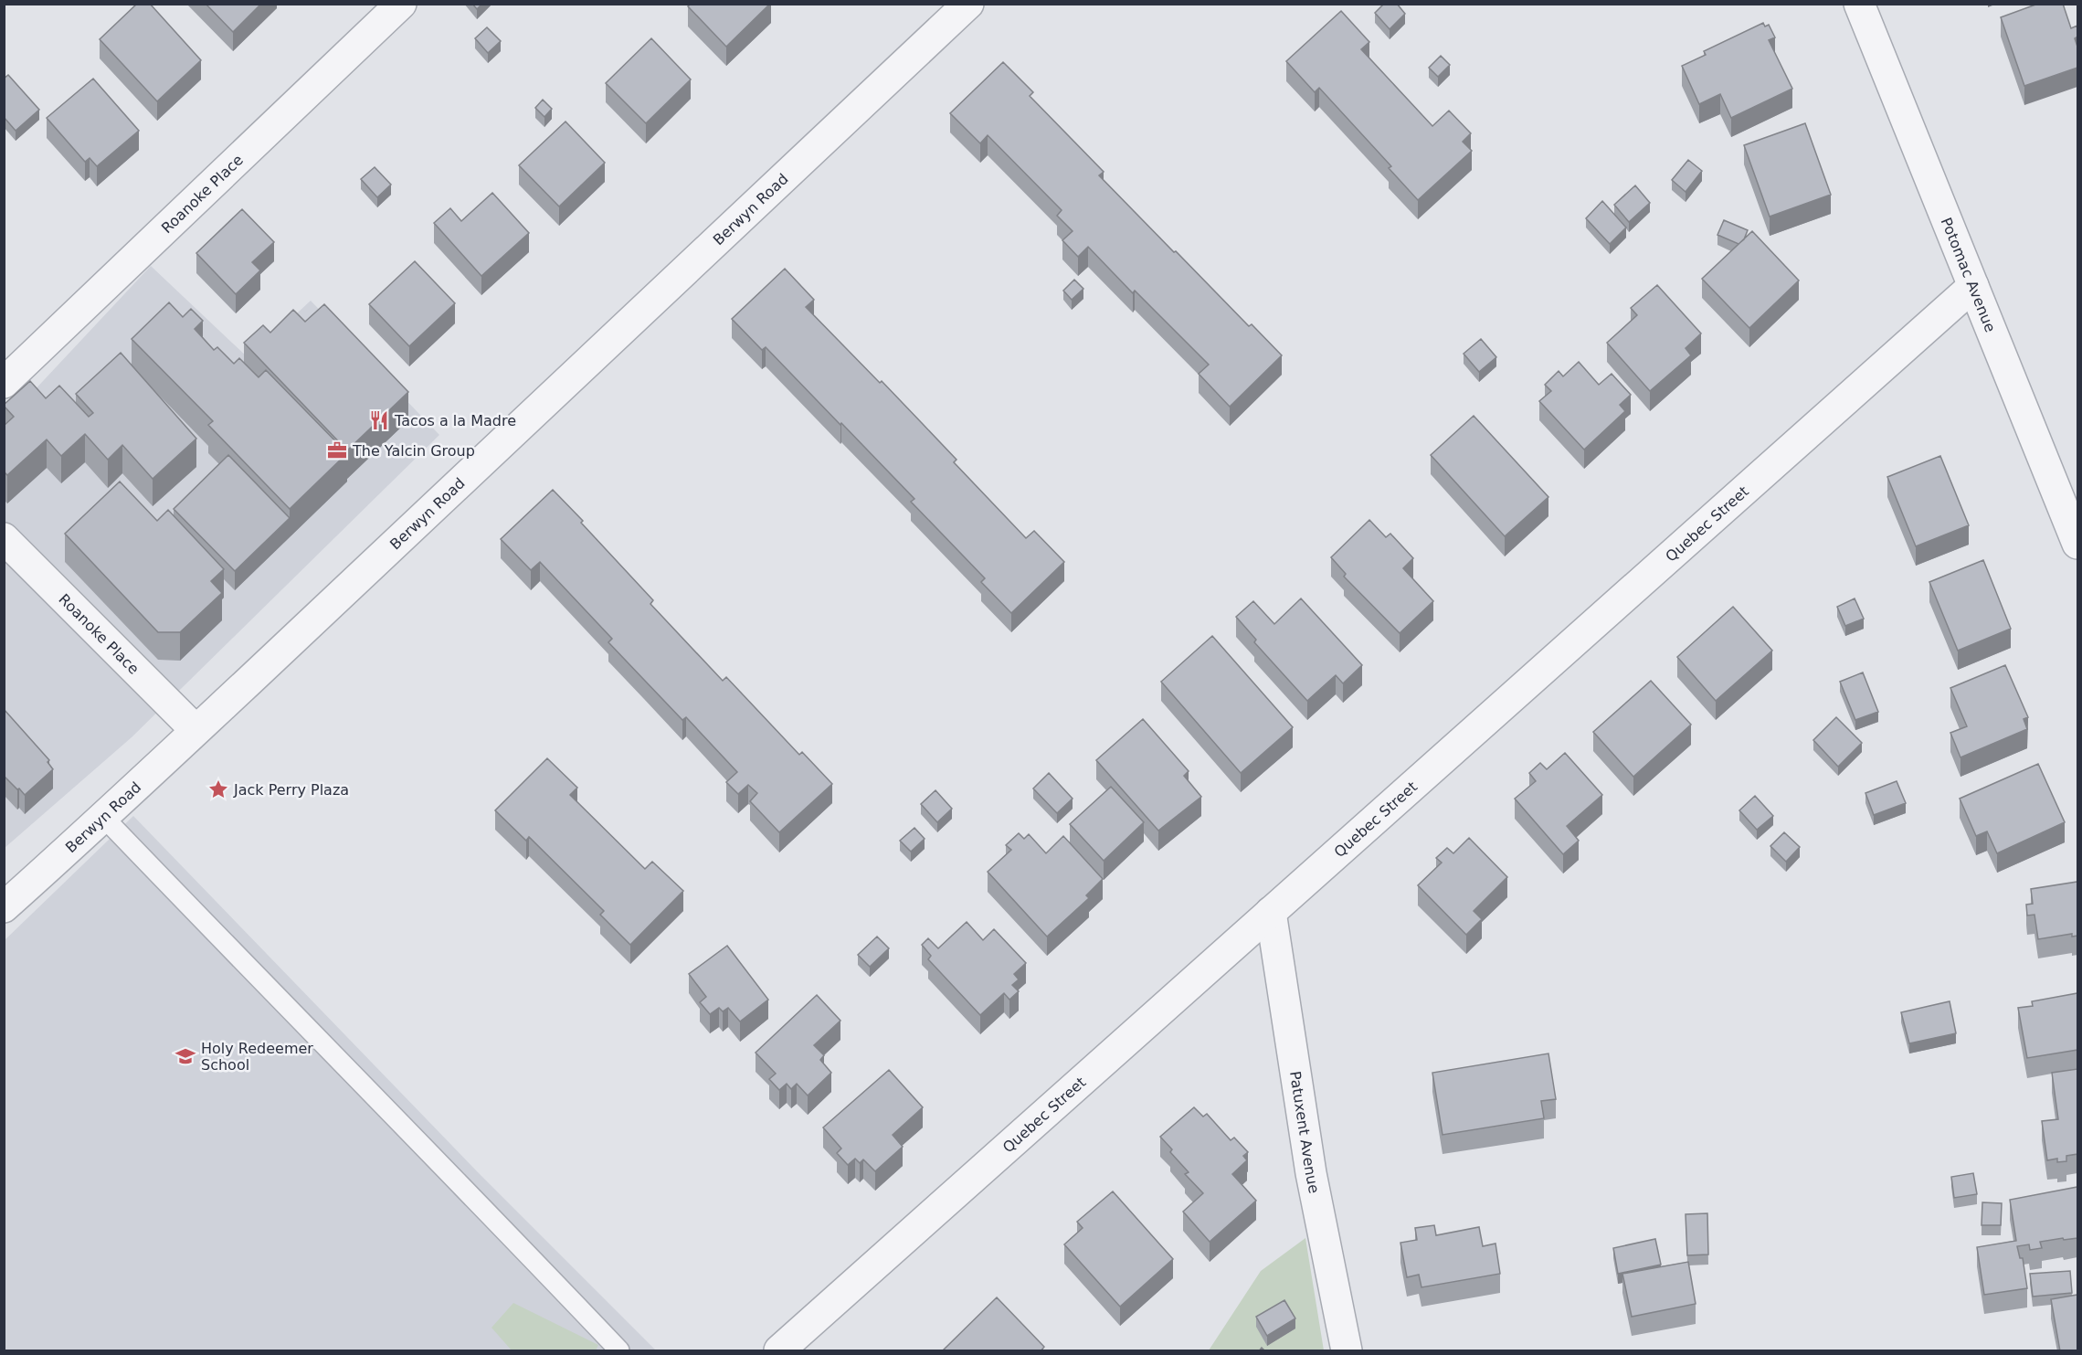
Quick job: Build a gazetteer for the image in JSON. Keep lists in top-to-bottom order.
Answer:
{
  "streets": {
    "street": [
      "Roanoke Place",
      "Berwyn Road",
      "Potomac Avenue",
      "Quebec Street",
      "Patuxent Avenue"
    ]
  },
  "crossings": [
    ["Roanoke Place", "Berwyn Road"],
    ["Potomac Avenue", "Quebec Street"],
    ["Quebec Street", "Patuxent Avenue"]
  ],
  "places": {
    "restaurant": ["Tacos a la Madre"],
    "office": ["The Yalcin Group"],
    "place": ["Jack Perry Plaza"],
    "school or university": ["Holy Redeemer School"]
  }
}
